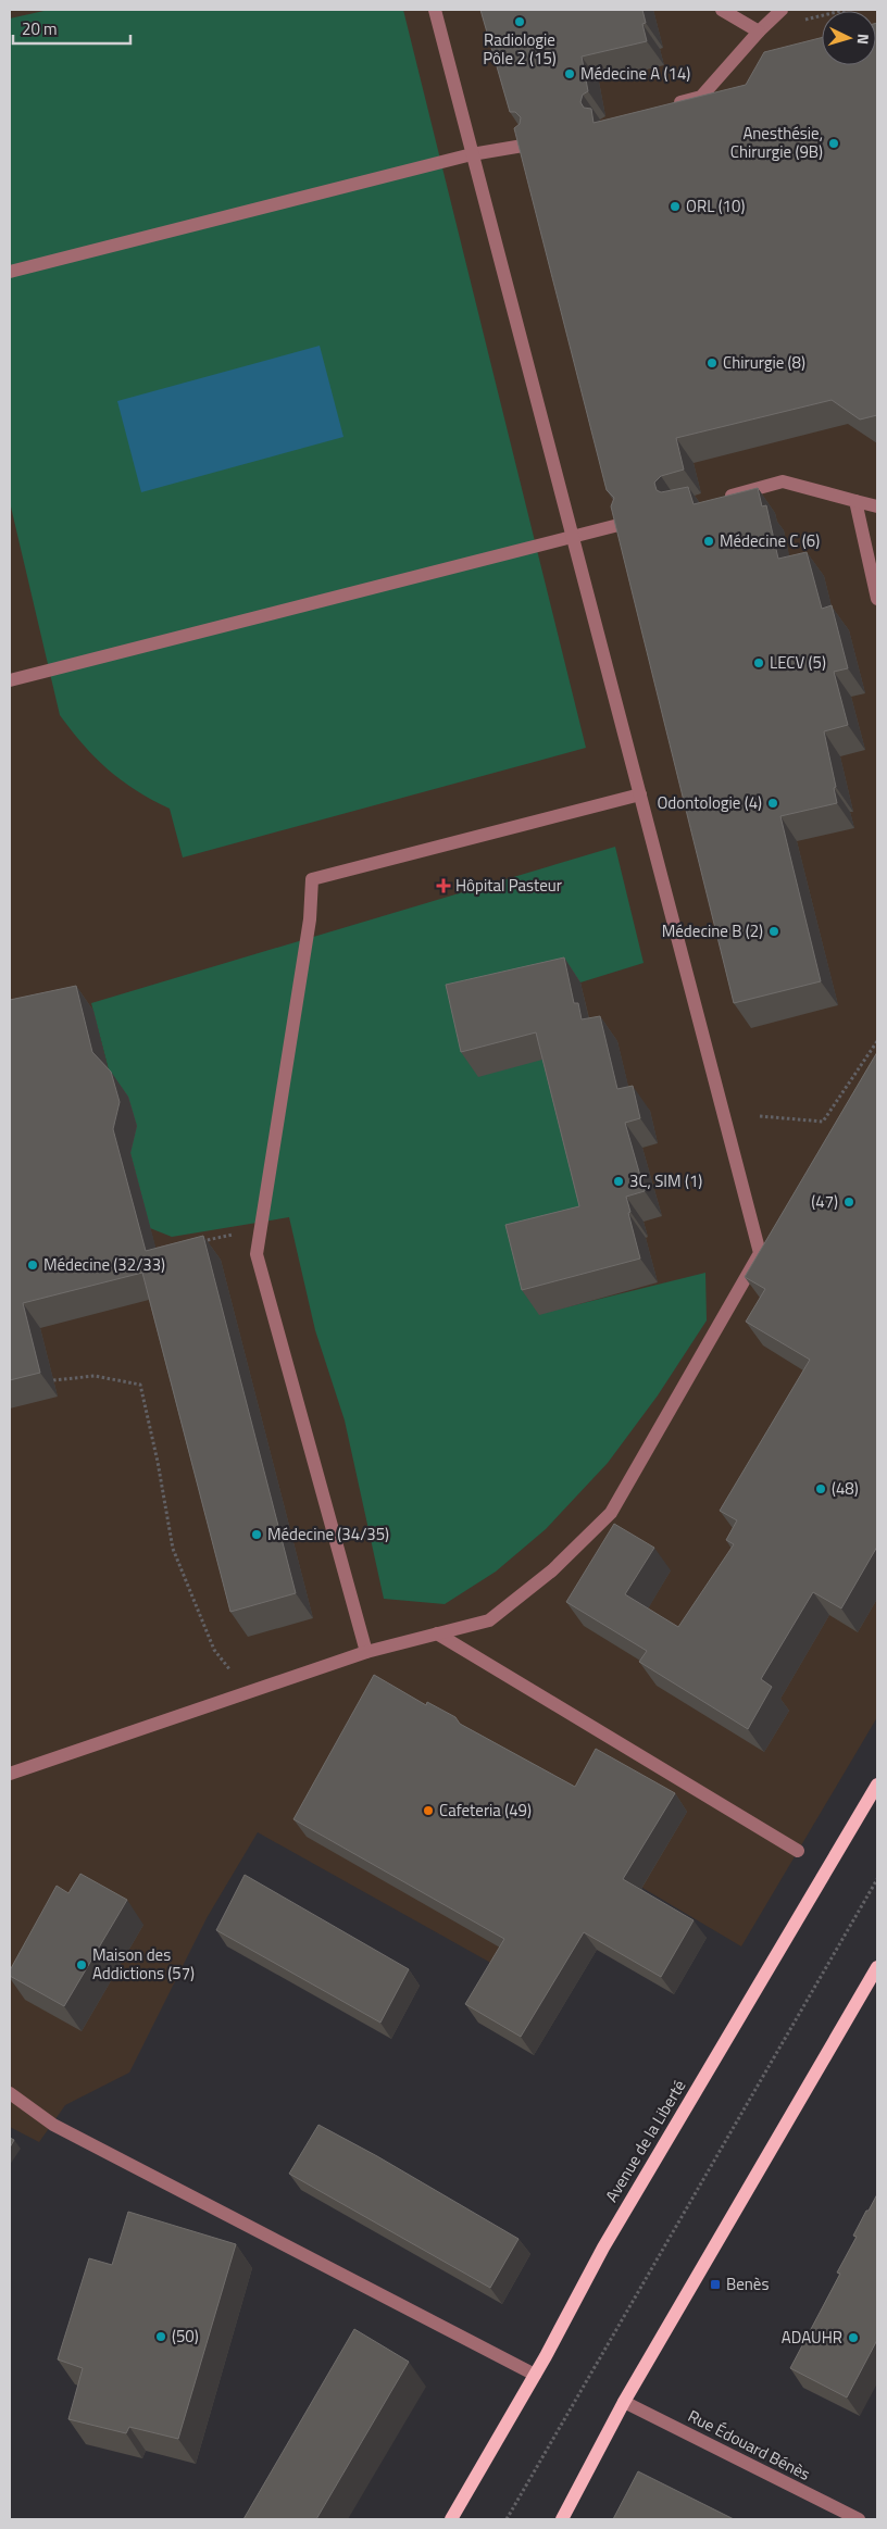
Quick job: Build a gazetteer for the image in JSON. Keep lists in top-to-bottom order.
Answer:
{
  "streets": {
    "main road": ["Avenue de la Liberté"],
    "street": ["Rue Édouard Bénès"]
  },
  "places": {
    "other": [
      "Radiologie Pôle 2 (15)",
      "Médecine A (14)",
      "Anesthésie, Chirurgie (9B)",
      "ORL (10)",
      "Chirurgie (8)",
      "Médecine C (6)",
      "LECV (5)",
      "Odontologie (4)",
      "Médecine B (2)",
      "3C, SIM (1)",
      "(47)",
      "Médecine (32/33)",
      "(48)",
      "Médecine (34/35)",
      "Cafeteria (49)",
      "Maison des Addictions (57)",
      "(50)",
      "ADAUHR"
    ],
    "health": ["Hôpital Pasteur"],
    "transit": ["Benès"]
  },
  "scale_bar": "20 m",
  "north": "right"
}
